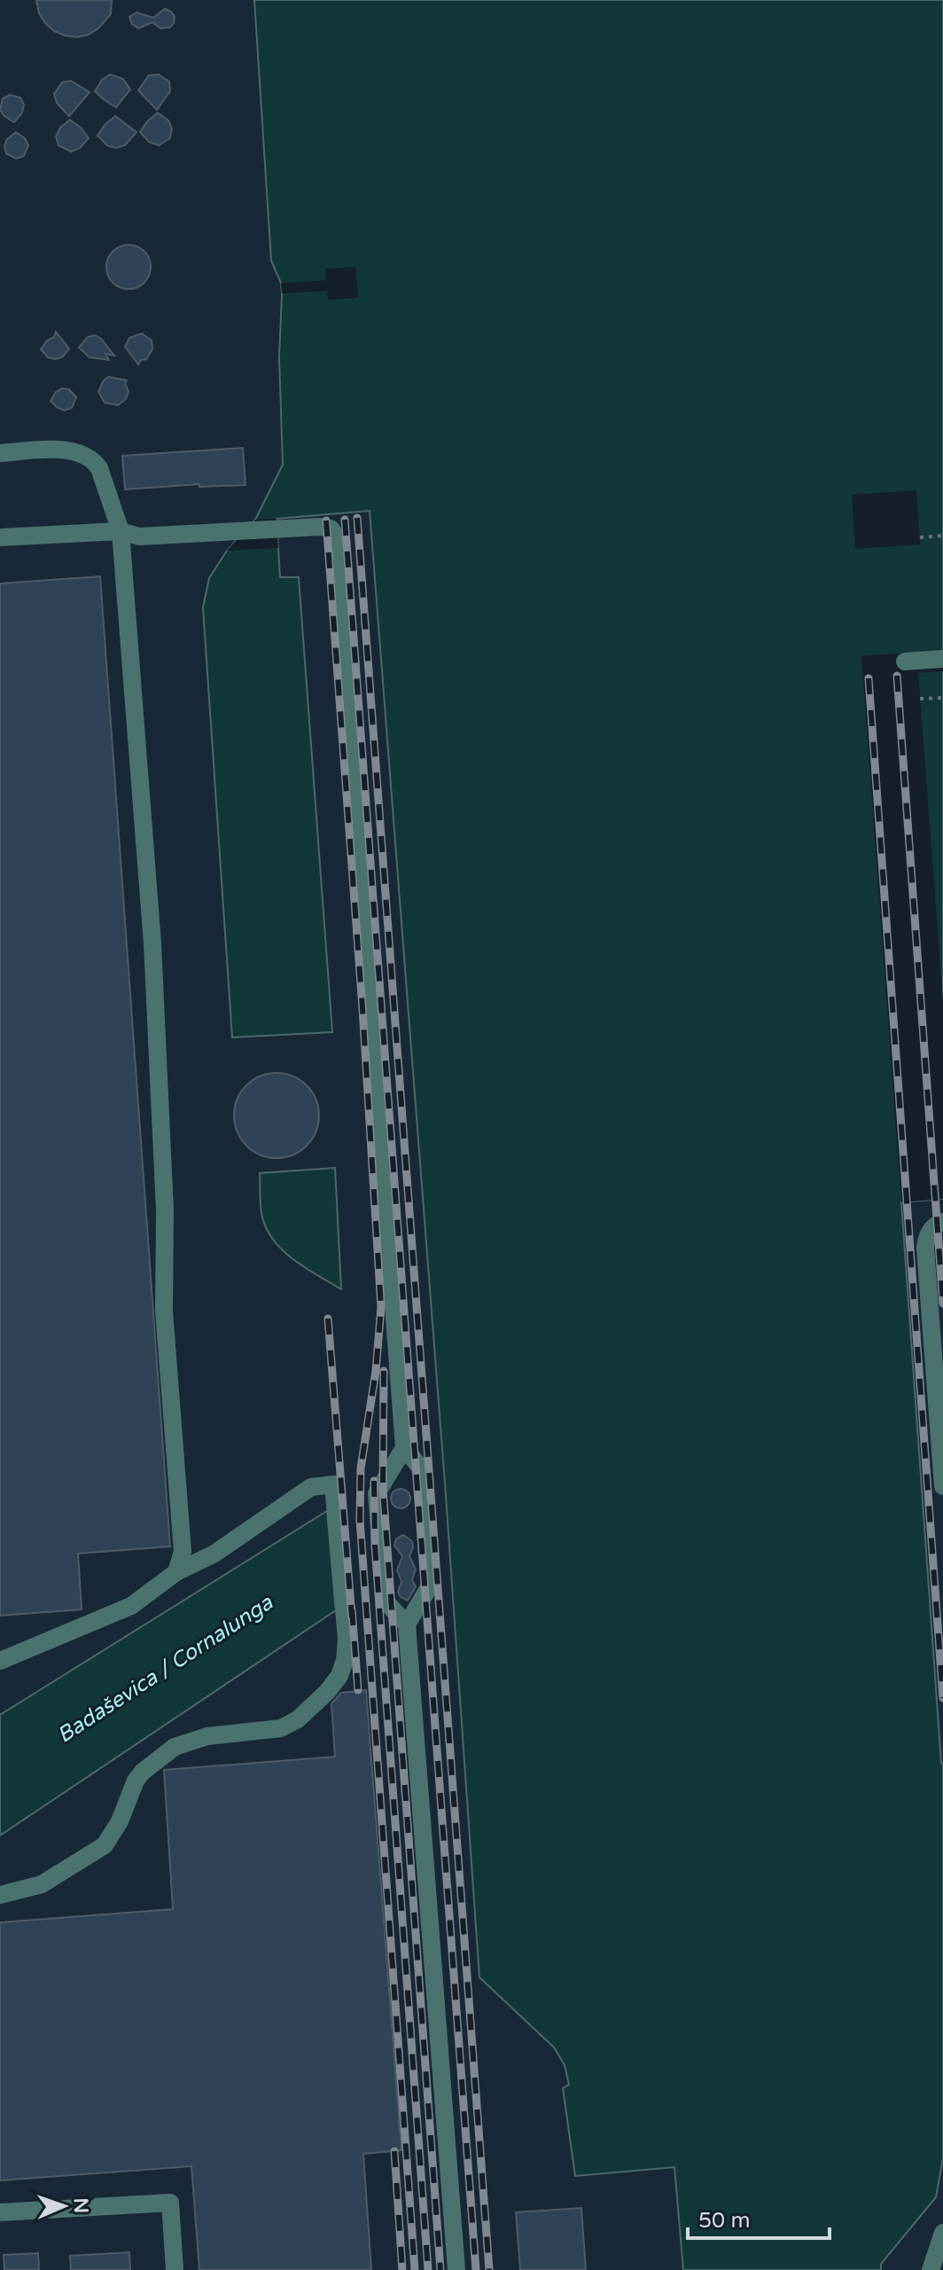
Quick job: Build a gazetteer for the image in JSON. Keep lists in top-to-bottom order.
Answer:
{
  "water": ["Badaševica / Cornalunga"],
  "scale_bar": "50 m",
  "north": "right"
}
